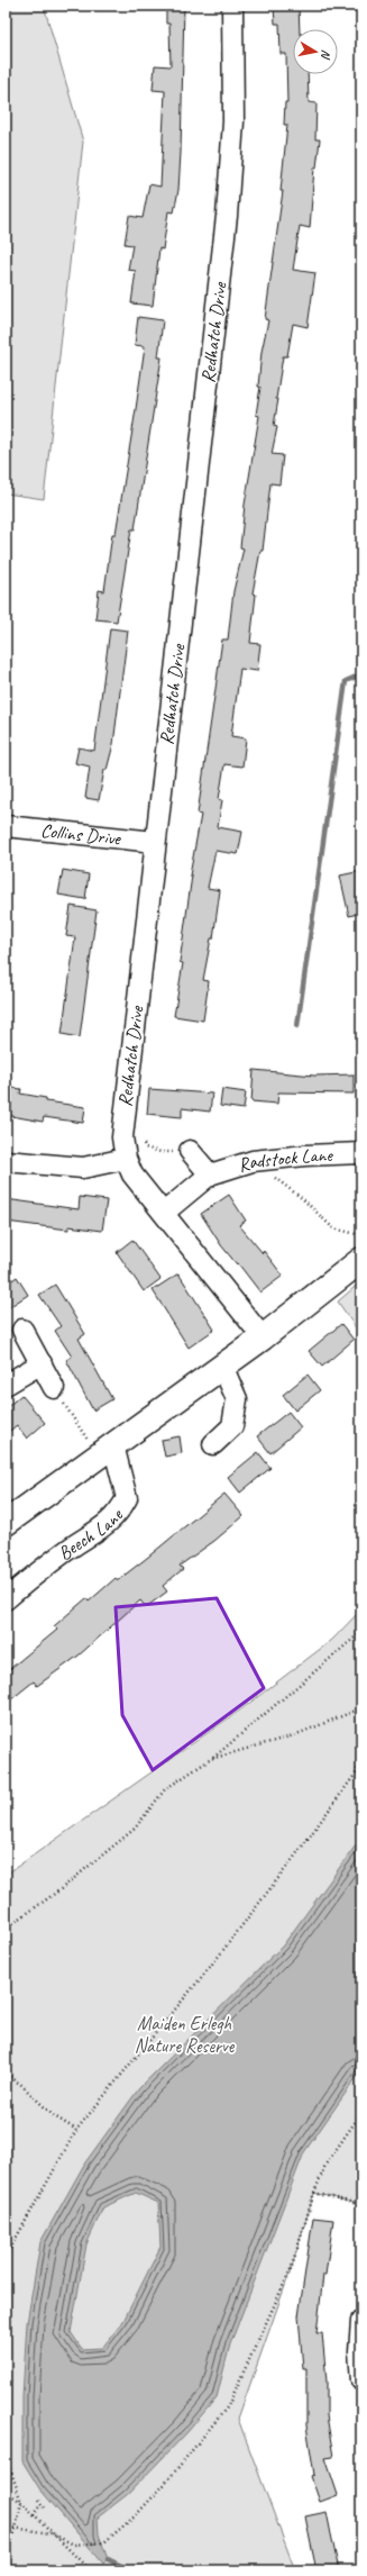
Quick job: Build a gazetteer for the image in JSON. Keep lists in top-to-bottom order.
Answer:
{
  "streets": {
    "street": [
      "Redhatch Drive",
      "Collins Drive",
      "Radstock Lane",
      "Beech Lane"
    ]
  },
  "crossings": [
    ["Redhatch Drive", "Collins Drive"],
    ["Redhatch Drive", "Radstock Lane"]
  ],
  "parks": ["Maiden Erlegh Nature Reserve"],
  "north": "right"
}
